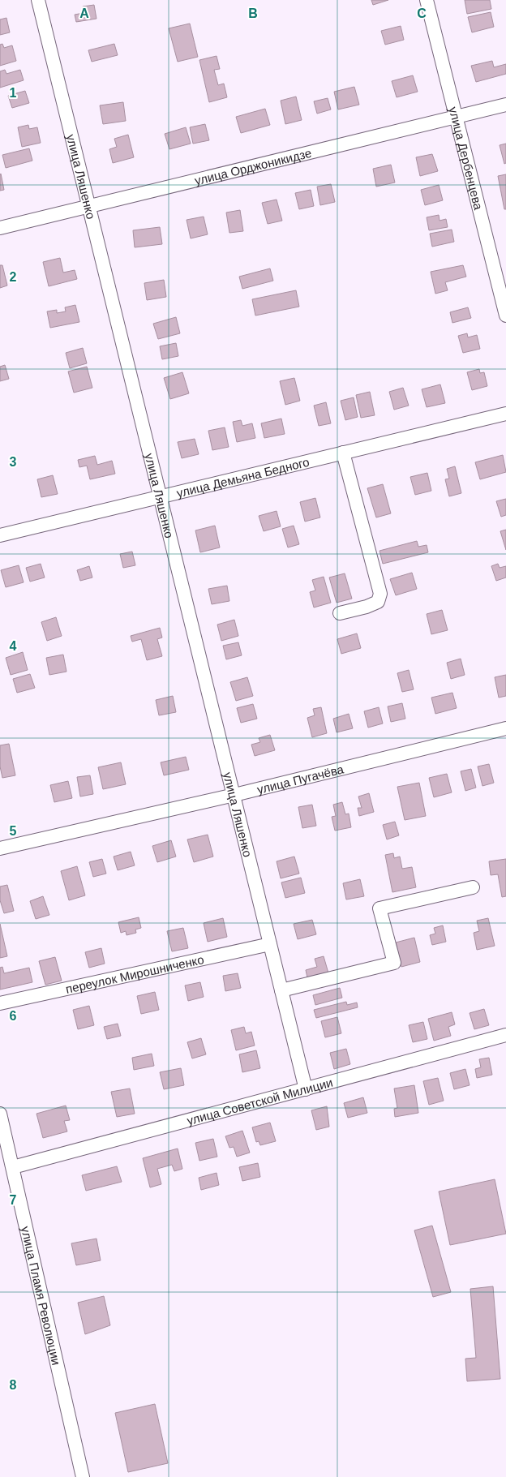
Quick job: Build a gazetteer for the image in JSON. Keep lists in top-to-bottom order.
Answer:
{
  "streets": {
    "street": [
      "улица Дербенцева",
      "улица Орджоникидзе",
      "улица Ляшенко",
      "улица Демьяна Бедного",
      "улица Пугачёва",
      "переулок Мирошниченко",
      "улица Советской Милиции",
      "улица Пламя Революции"
    ]
  },
  "crossings": [
    ["улица Дербенцева", "улица Орджоникидзе"],
    ["улица Орджоникидзе", "улица Ляшенко"],
    ["улица Ляшенко", "улица Демьяна Бедного"],
    ["улица Ляшенко", "улица Пугачёва"],
    ["улица Ляшенко", "переулок Мирошниченко"],
    ["улица Ляшенко", "улица Советской Милиции"],
    ["улица Советской Милиции", "улица Пламя Революции"]
  ],
  "grid": {
    "columns": ["A", "B", "C"],
    "rows": [
      "1",
      "2",
      "3",
      "4",
      "5",
      "6",
      "7",
      "8"
    ]
  }
}
